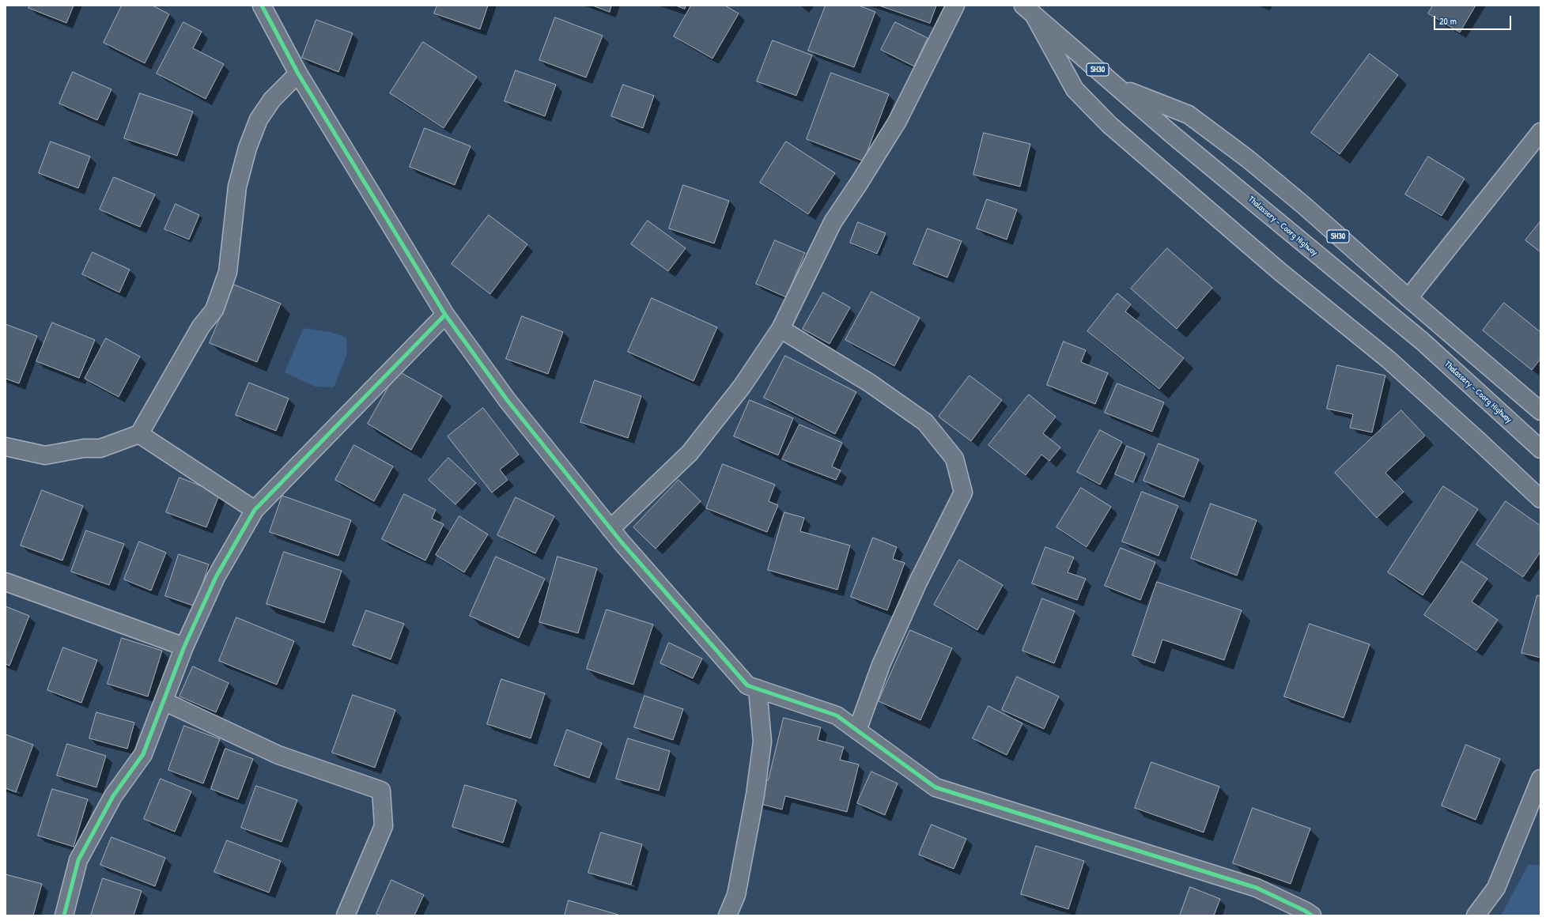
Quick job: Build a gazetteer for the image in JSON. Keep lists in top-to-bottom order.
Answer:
{
  "streets": {
    "street": ["SH30", "Thalassery - Coorg Highway"]
  },
  "crossings": [
    ["SH30", "Thalassery - Coorg Highway"]
  ],
  "scale_bar": "20 m"
}
